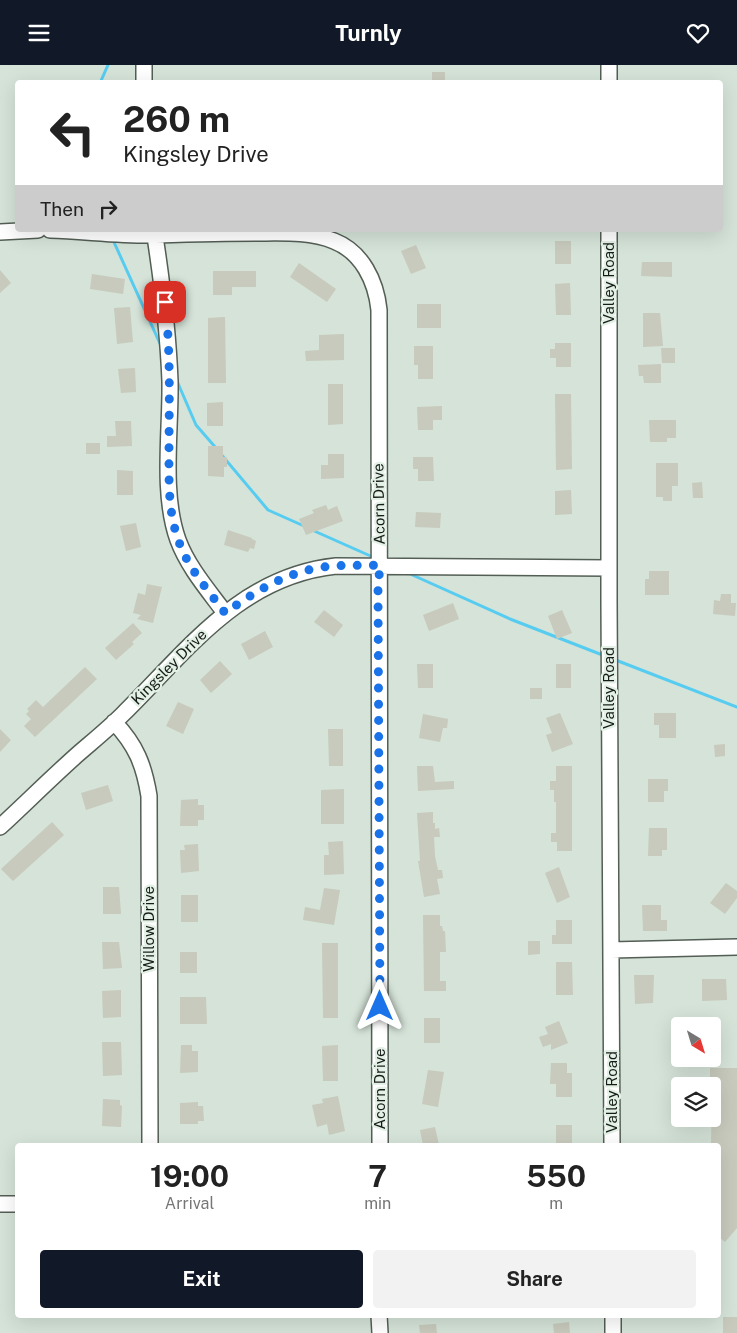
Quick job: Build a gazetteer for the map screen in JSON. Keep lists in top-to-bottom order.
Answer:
{
  "streets": {
    "street": [
      "Valley Road",
      "Acorn Drive",
      "Kingsley Drive",
      "Willow Drive"
    ]
  },
  "crossings": [
    ["Valley Road", "Kingsley Drive"],
    ["Acorn Drive", "Kingsley Drive"],
    ["Kingsley Drive", "Willow Drive"]
  ],
  "north": "bottom right",
  "page": {
    "header": "Turnly",
    "turn": ["260 m", "Kingsley Drive"],
    "then": "Then",
    "eta": [
      "19:00",
      "Arrival",
      "7",
      "min",
      "550",
      "m"
    ],
    "buttons": ["Exit", "Share"]
  }
}
